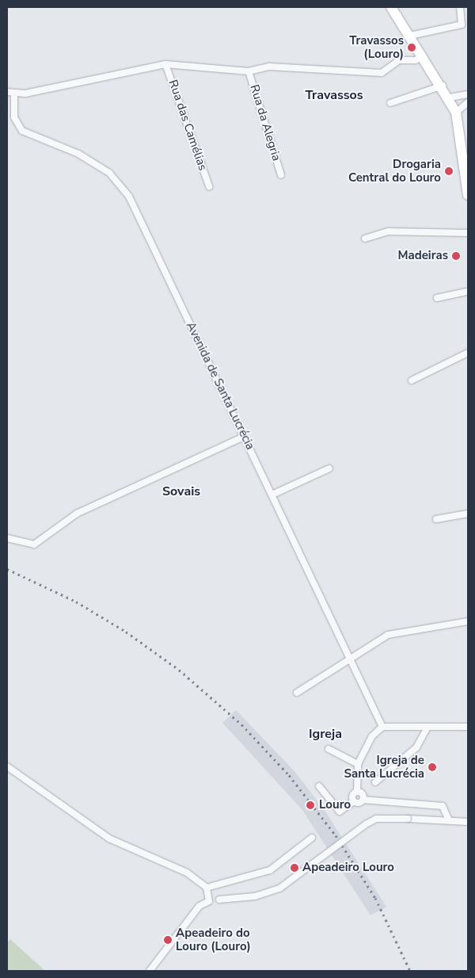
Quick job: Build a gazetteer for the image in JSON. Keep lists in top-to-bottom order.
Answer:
{
  "streets": {
    "street": ["Rua da Alegria", "Rua das Camélias", "Avenida de Santa Lucrécia"]
  },
  "districts": ["Travassos", "Sovais", "Igreja"],
  "places": [
    "Travassos (Louro)",
    "Drogaria Central do Louro",
    "Madeiras",
    "Igreja de Santa Lucrécia",
    "Louro",
    "Apeadeiro Louro",
    "Apeadeiro do Louro (Louro)"
  ]
}
